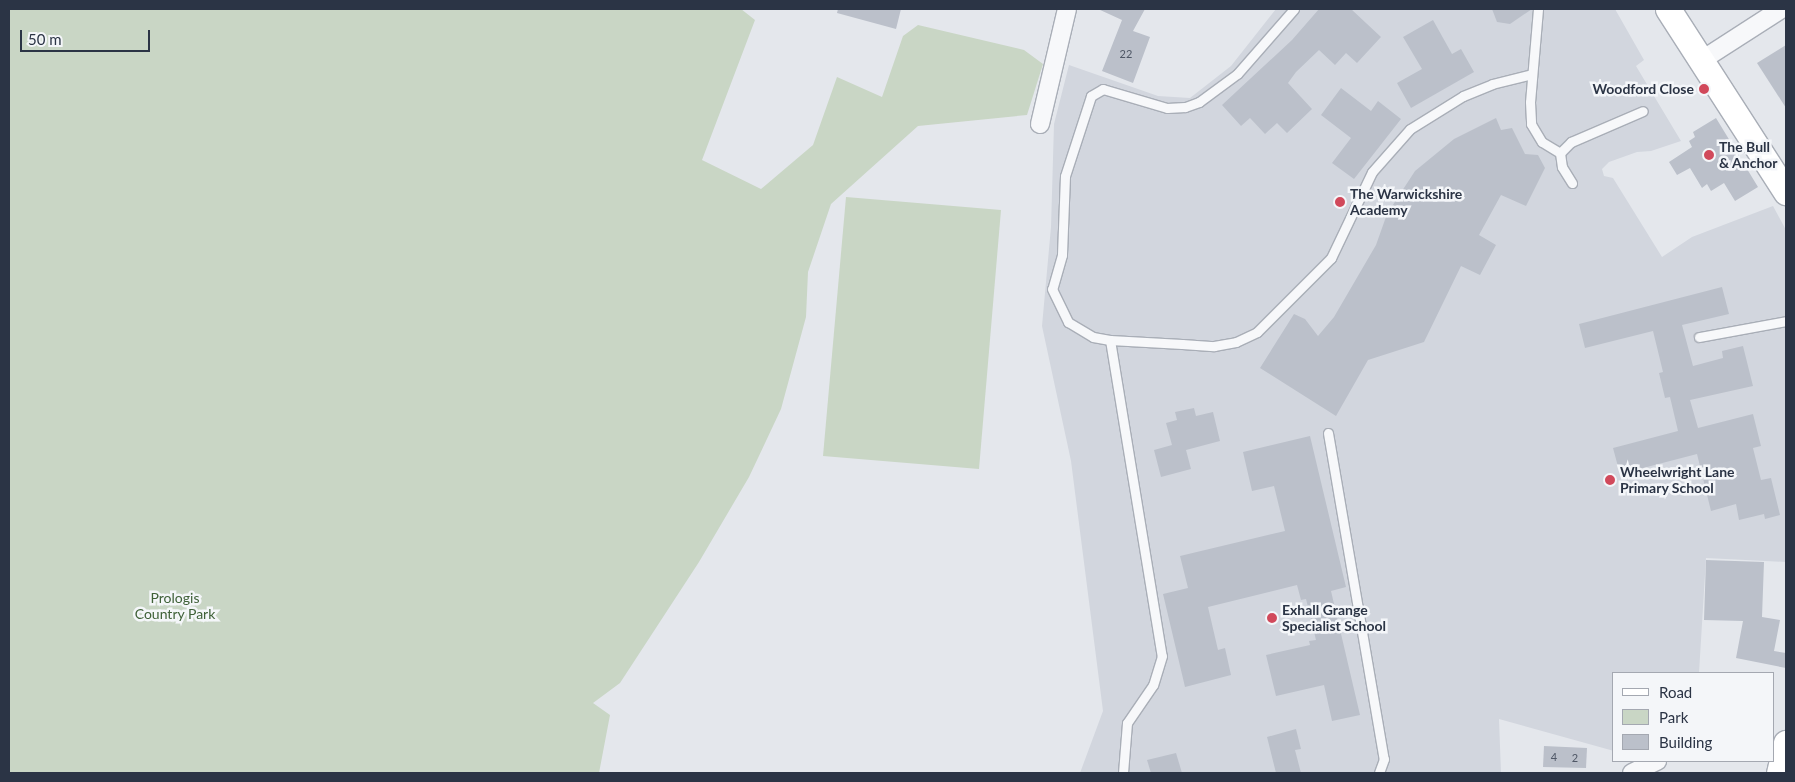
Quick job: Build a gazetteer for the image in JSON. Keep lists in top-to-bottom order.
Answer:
{
  "parks": ["Prologis Country Park"],
  "places": [
    "Woodford Close",
    "The Bull & Anchor",
    "The Warwickshire Academy",
    "Wheelwright Lane Primary School",
    "Exhall Grange Specialist School"
  ],
  "house_numbers": ["22", "4", "2"],
  "legend": ["Road", "Park", "Building"],
  "scale_bar": "50 m"
}
